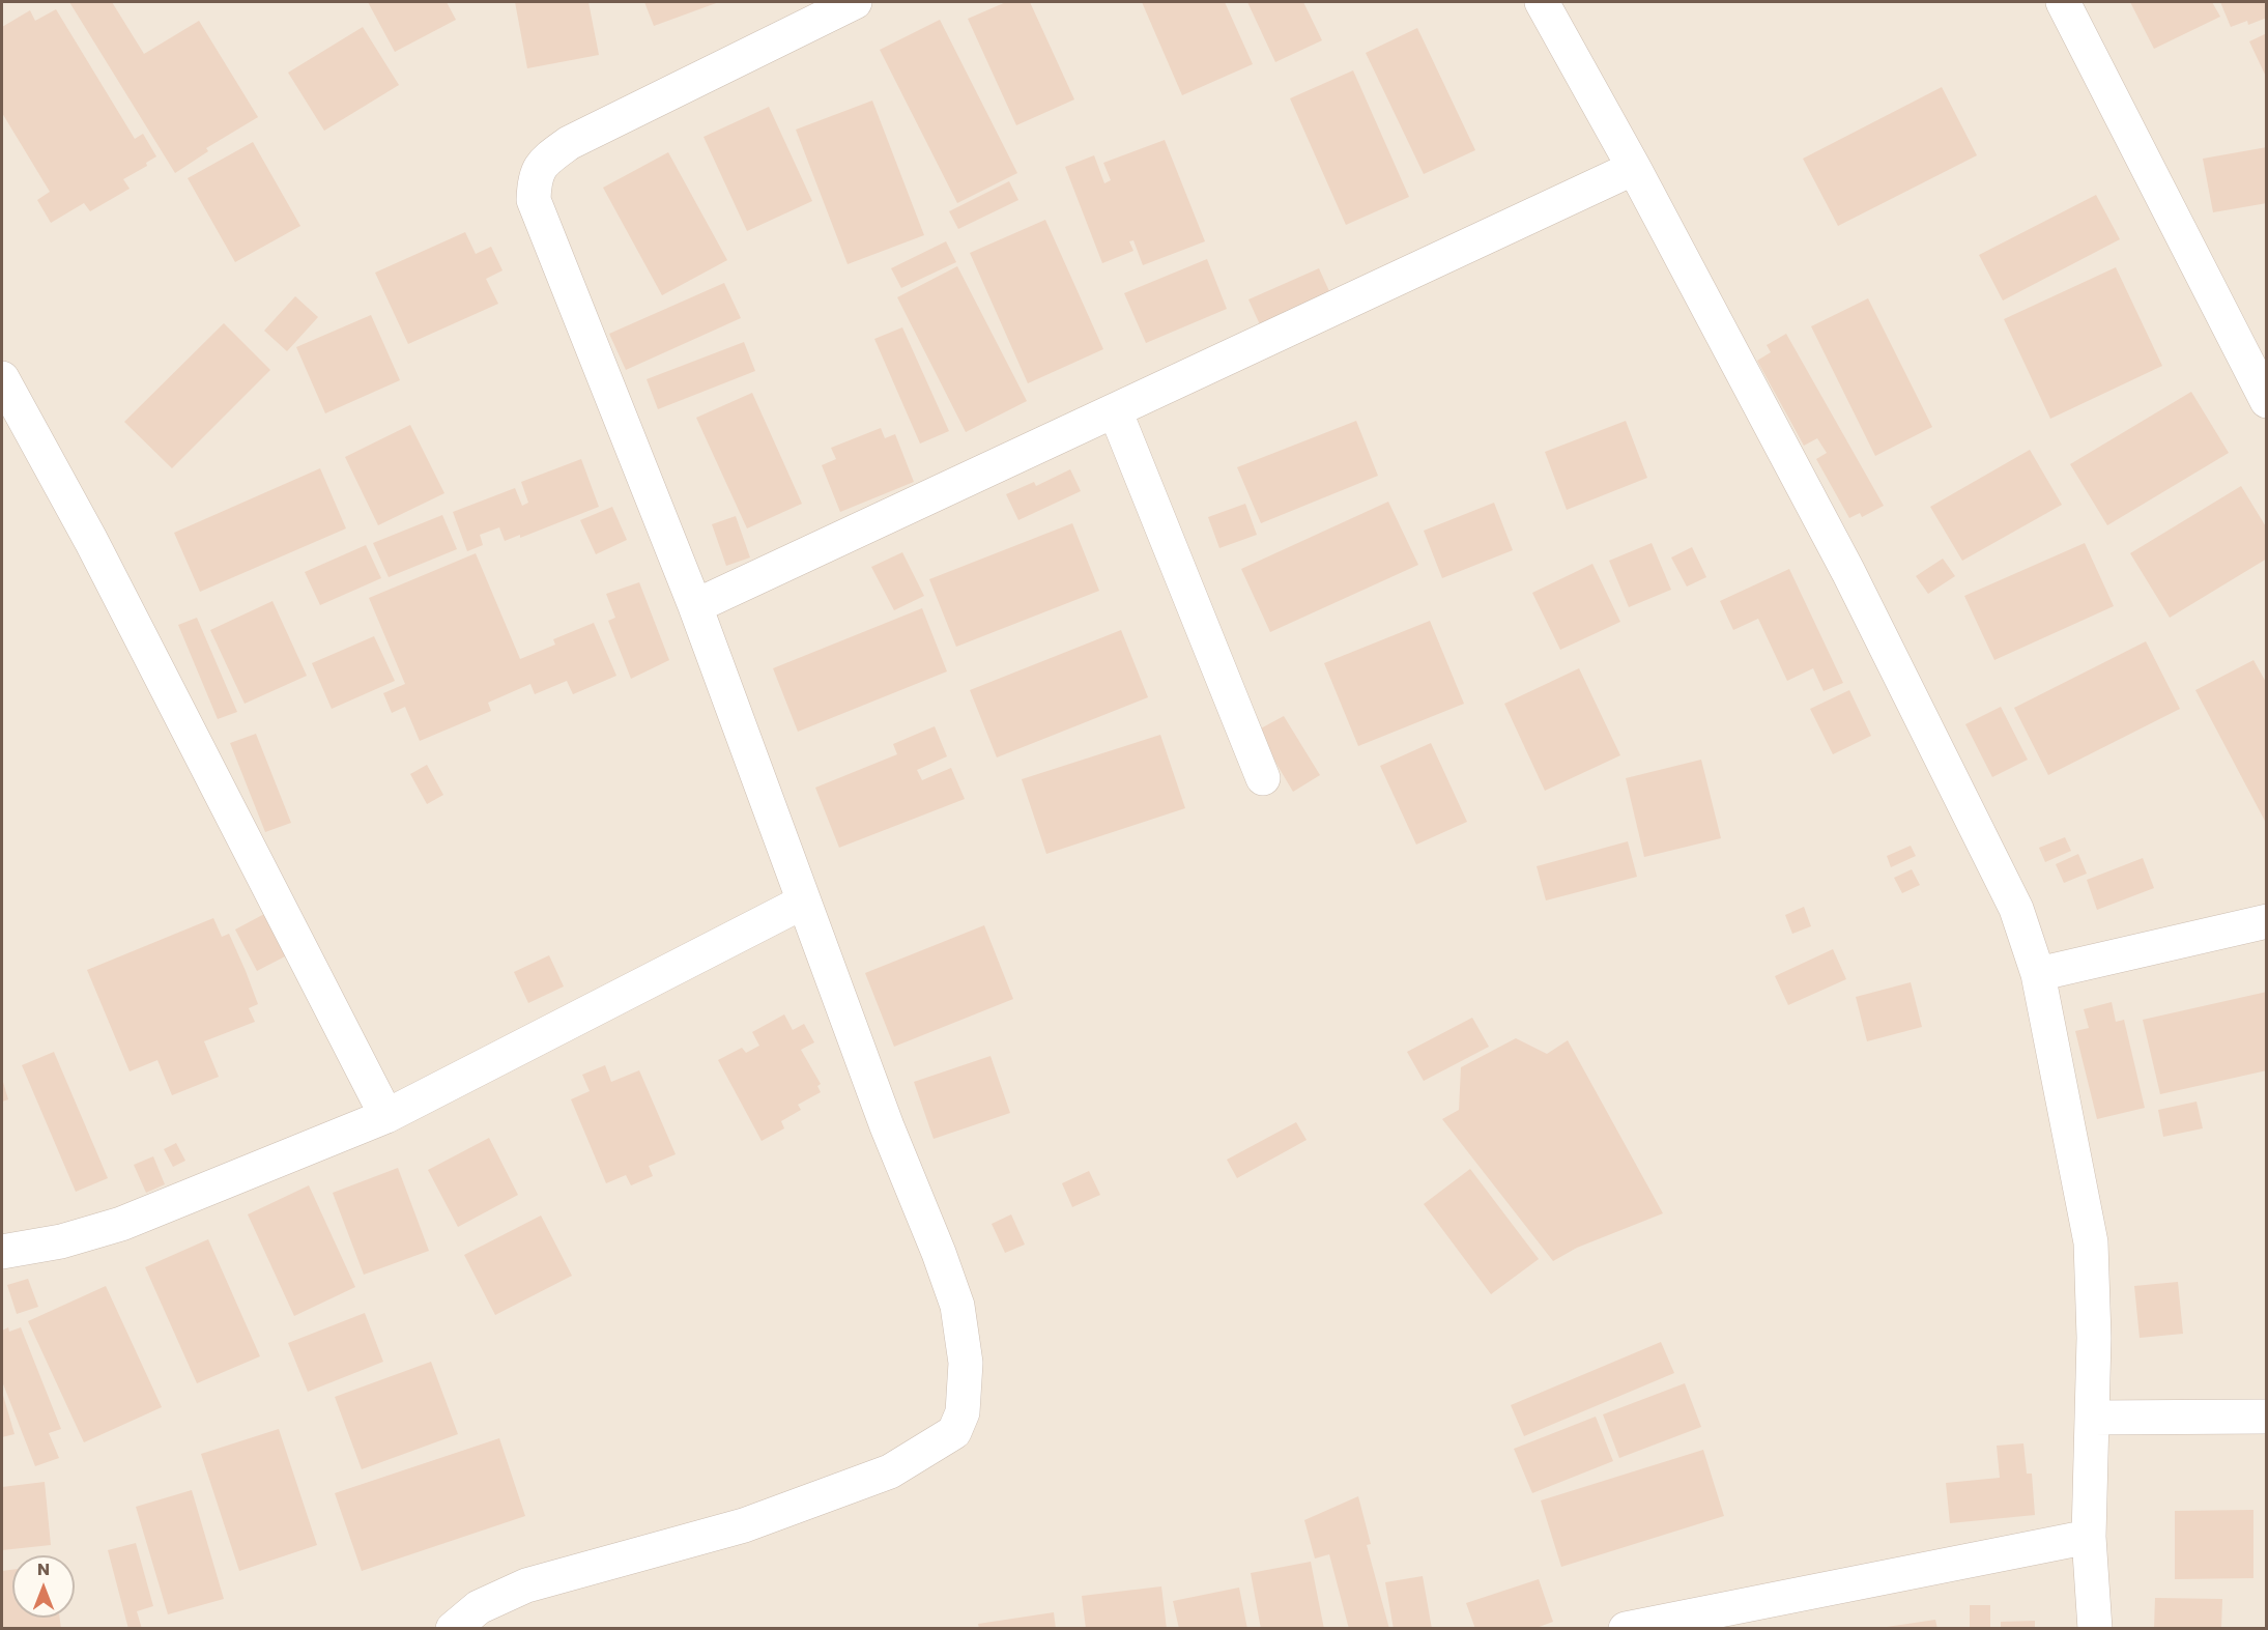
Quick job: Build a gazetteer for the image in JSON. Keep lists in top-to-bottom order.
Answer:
{
  "north": "top"
}
